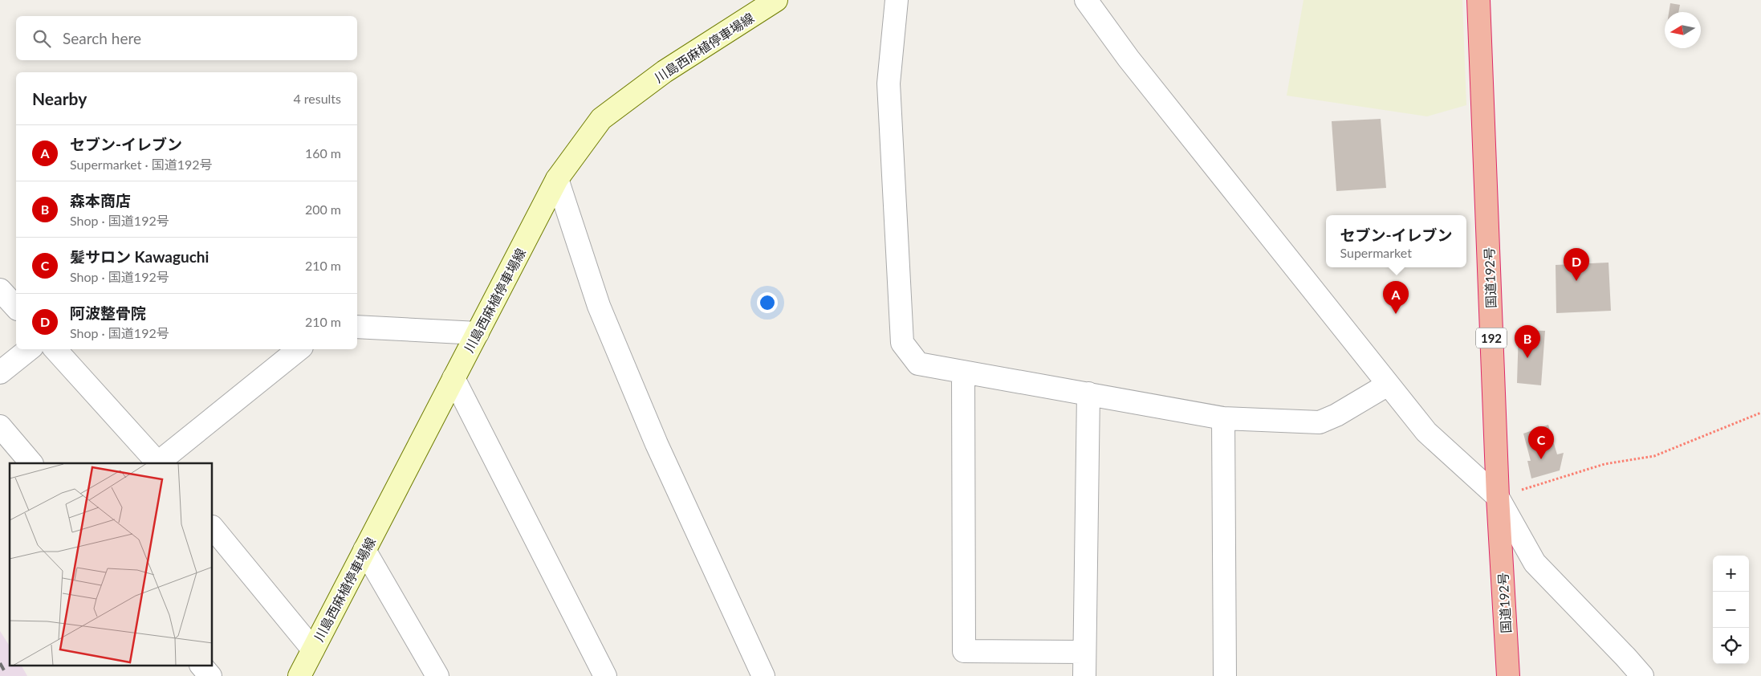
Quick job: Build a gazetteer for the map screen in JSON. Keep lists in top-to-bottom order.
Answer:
{
  "streets": {
    "highway": ["国道192号", "192"],
    "main road": ["川島西麻植停車場線"]
  },
  "north": "left",
  "page": {
    "search": "Search here",
    "heading": ["Nearby", "4 results"],
    "list": [
      {
        "mark": "A",
        "name": "セブン-イレブン",
        "note": "Supermarket · 国道192号",
        "value": "160 m"
      },
      {
        "mark": "B",
        "name": "森本商店",
        "note": "Shop · 国道192号",
        "value": "200 m"
      },
      {
        "mark": "C",
        "name": "髪サロン Kawaguchi",
        "note": "Shop · 国道192号",
        "value": "210 m"
      },
      {
        "mark": "D",
        "name": "阿波整骨院",
        "note": "Shop · 国道192号",
        "value": "210 m"
      }
    ],
    "popup": ["セブン-イレブン", "Supermarket"],
    "pins": [
      "D",
      "A",
      "B",
      "C"
    ],
    "map_buttons": ["+", "−"]
  }
}
